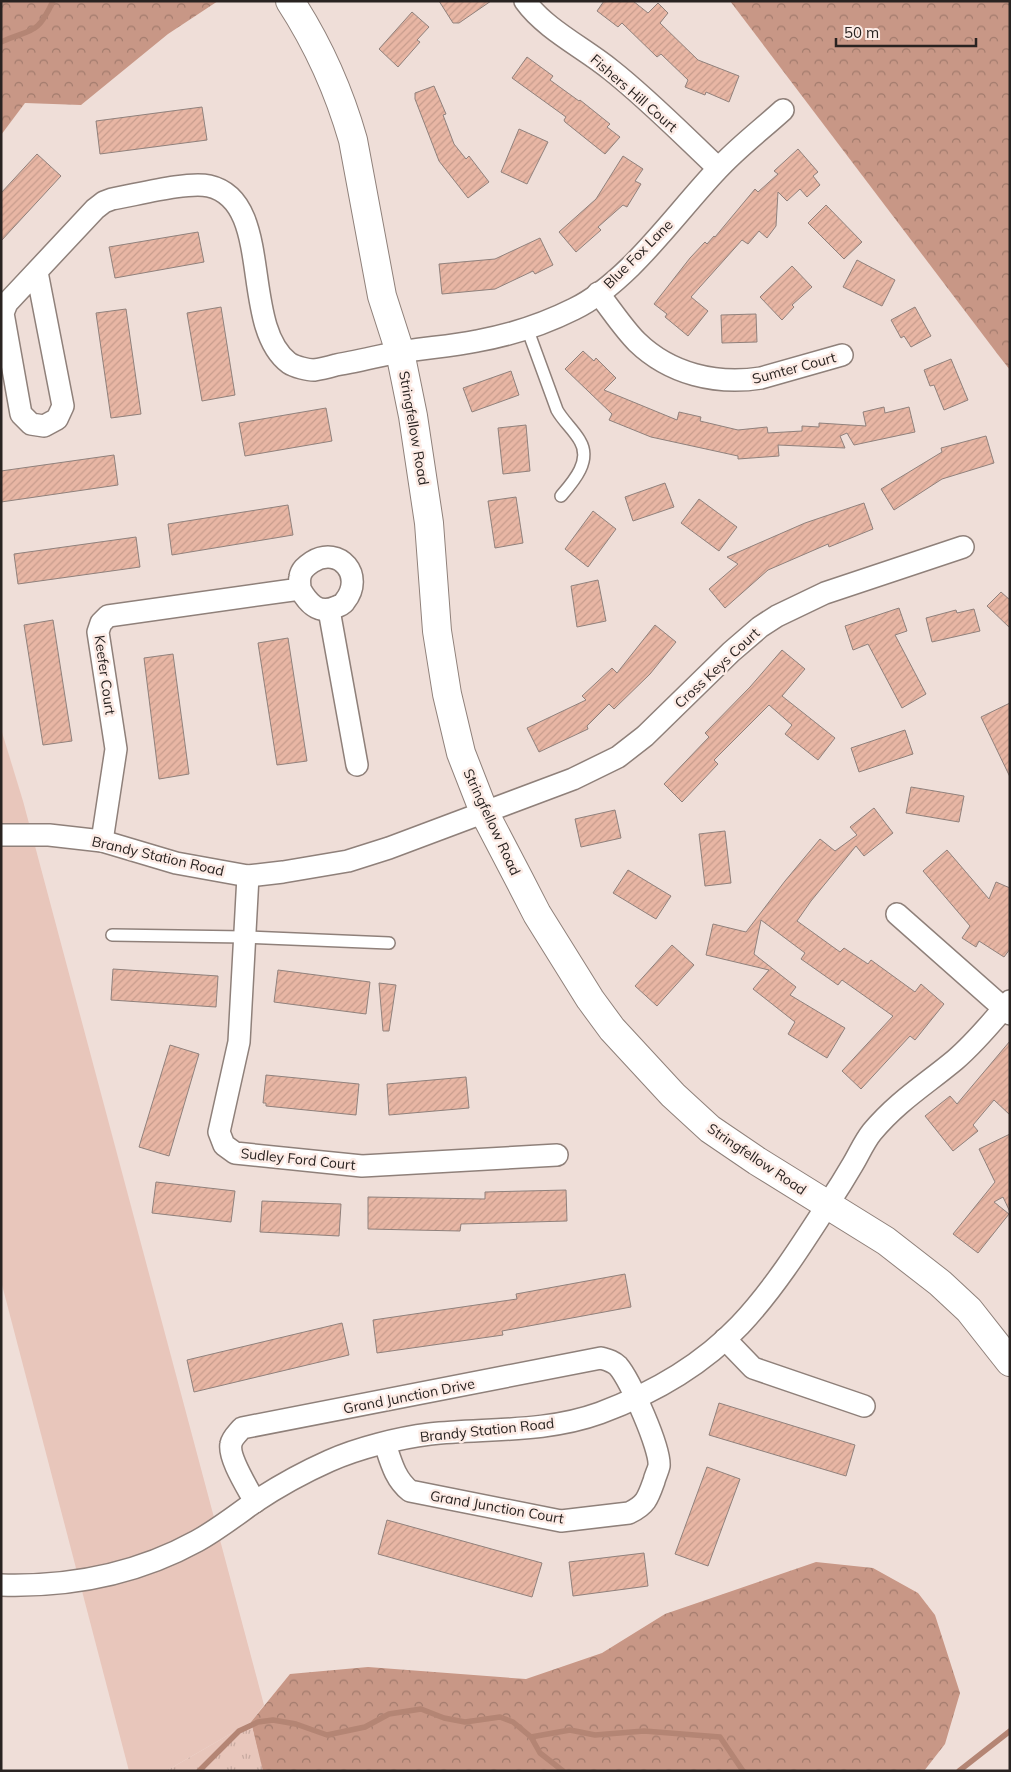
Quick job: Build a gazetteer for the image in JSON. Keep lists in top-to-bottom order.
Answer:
{
  "streets": {
    "main road": ["Stringfellow Road"],
    "street": [
      "Fishers Hill Court",
      "Blue Fox Lane",
      "Sumter Court",
      "Cross Keys Court",
      "Keefer Court",
      "Brandy Station Road",
      "Sudley Ford Court",
      "Grand Junction Drive",
      "Grand Junction Court"
    ]
  },
  "crossings": [
    ["Fishers Hill Court", "Blue Fox Lane"],
    ["Blue Fox Lane", "Sumter Court"],
    ["Blue Fox Lane", "Stringfellow Road"],
    ["Stringfellow Road", "Cross Keys Court"],
    ["Stringfellow Road", "Brandy Station Road"],
    ["Cross Keys Court", "Brandy Station Road"],
    ["Keefer Court", "Brandy Station Road"],
    ["Brandy Station Road", "Sudley Ford Court"],
    ["Brandy Station Road", "Grand Junction Drive"],
    ["Brandy Station Road", "Grand Junction Court"],
    ["Grand Junction Drive", "Grand Junction Court"]
  ],
  "scale_bar": "50 m"
}
